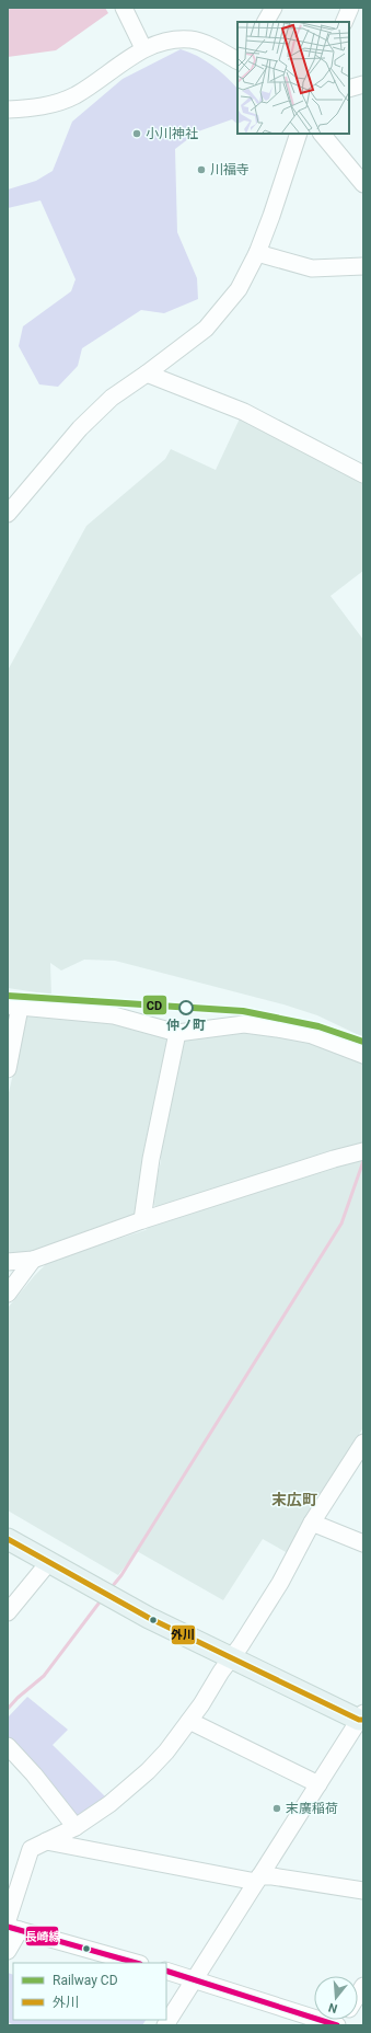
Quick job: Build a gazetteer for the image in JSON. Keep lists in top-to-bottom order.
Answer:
{
  "districts": ["末広町"],
  "places": [
    "小川神社",
    "川福寺",
    "仲ノ町",
    "末廣稲荷"
  ],
  "lines": ["rail line CD", "transit line 外川", "transit line 長崎線"],
  "legend": ["Railway CD", "外川"],
  "north": "bottom"
}
